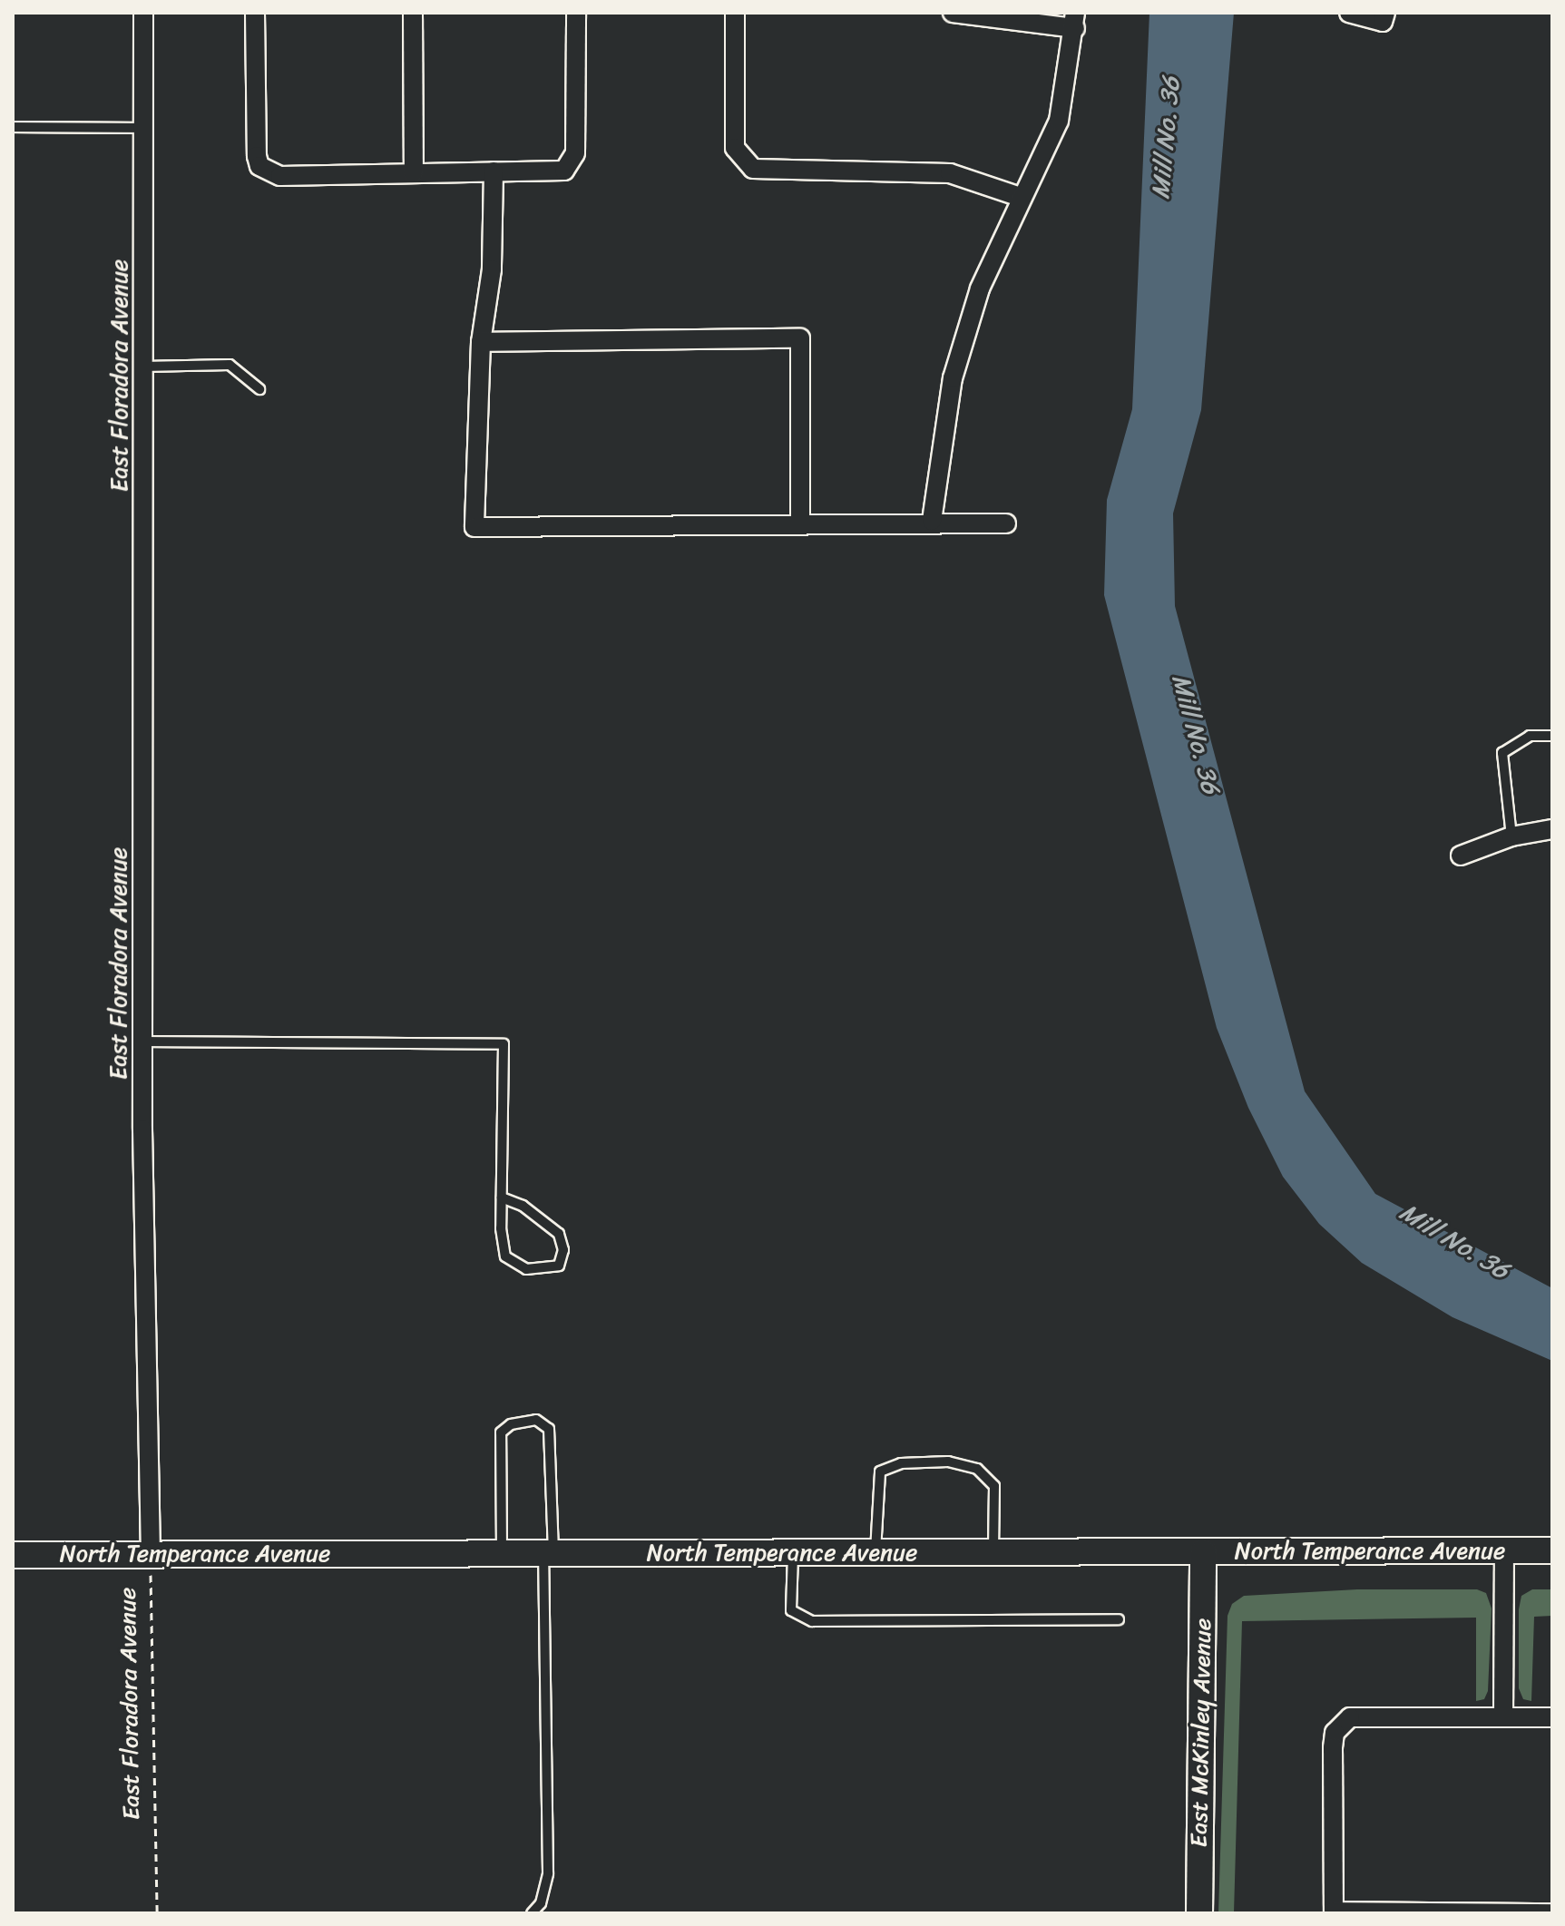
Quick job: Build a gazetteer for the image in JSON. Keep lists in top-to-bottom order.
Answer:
{
  "streets": {
    "main road": ["North Temperance Avenue", "East McKinley Avenue"],
    "street": ["East Floradora Avenue"]
  },
  "crossings": [
    ["East Floradora Avenue", "North Temperance Avenue"],
    ["North Temperance Avenue", "East McKinley Avenue"]
  ],
  "water": ["Mill No. 36"]
}
